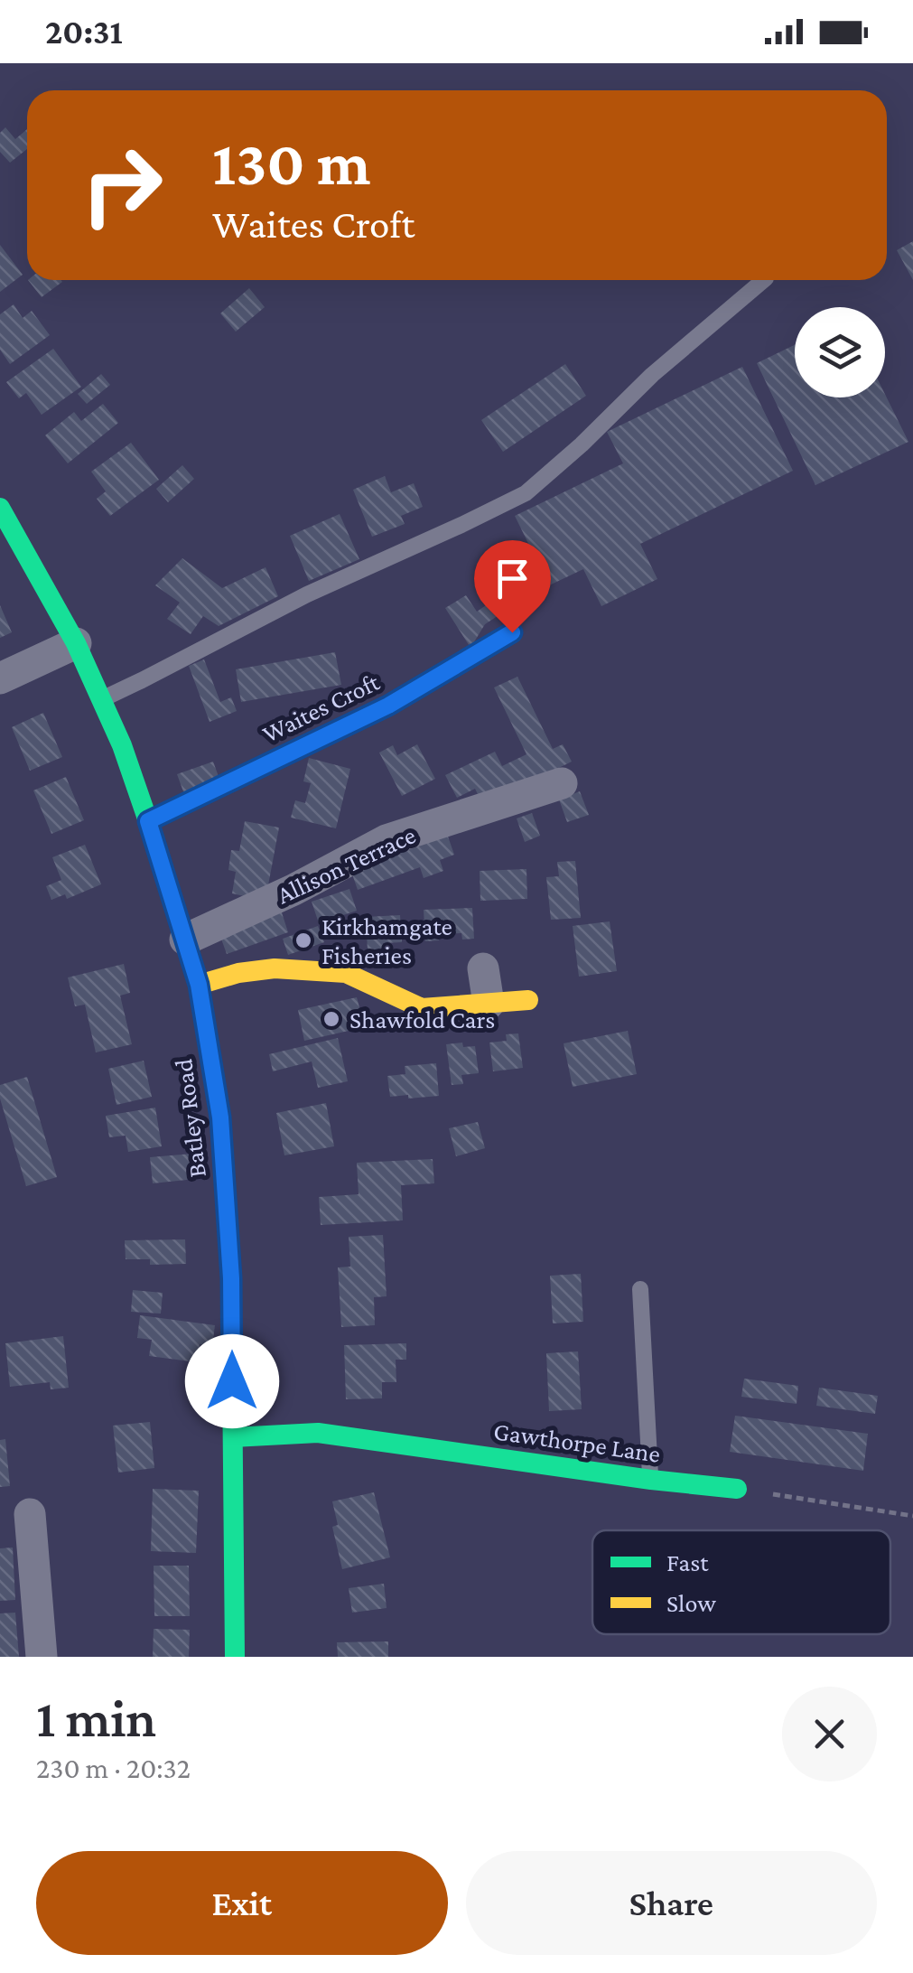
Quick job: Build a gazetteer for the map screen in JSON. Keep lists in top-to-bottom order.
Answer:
{
  "streets": {
    "street": [
      "Waites Croft",
      "Allison Terrace",
      "Batley Road",
      "Gawthorpe Lane"
    ]
  },
  "crossings": [
    ["Waites Croft", "Batley Road"],
    ["Allison Terrace", "Batley Road"],
    ["Batley Road", "Gawthorpe Lane"]
  ],
  "places": ["Kirkhamgate Fisheries", "Shawfold Cars"],
  "legend": ["Fast", "Slow"],
  "page": {
    "status": "20:31",
    "turn": ["130 m", "Waites Croft"],
    "heading": ["1 min", "230 m · 20:32"],
    "buttons": ["Exit", "Share"]
  }
}
